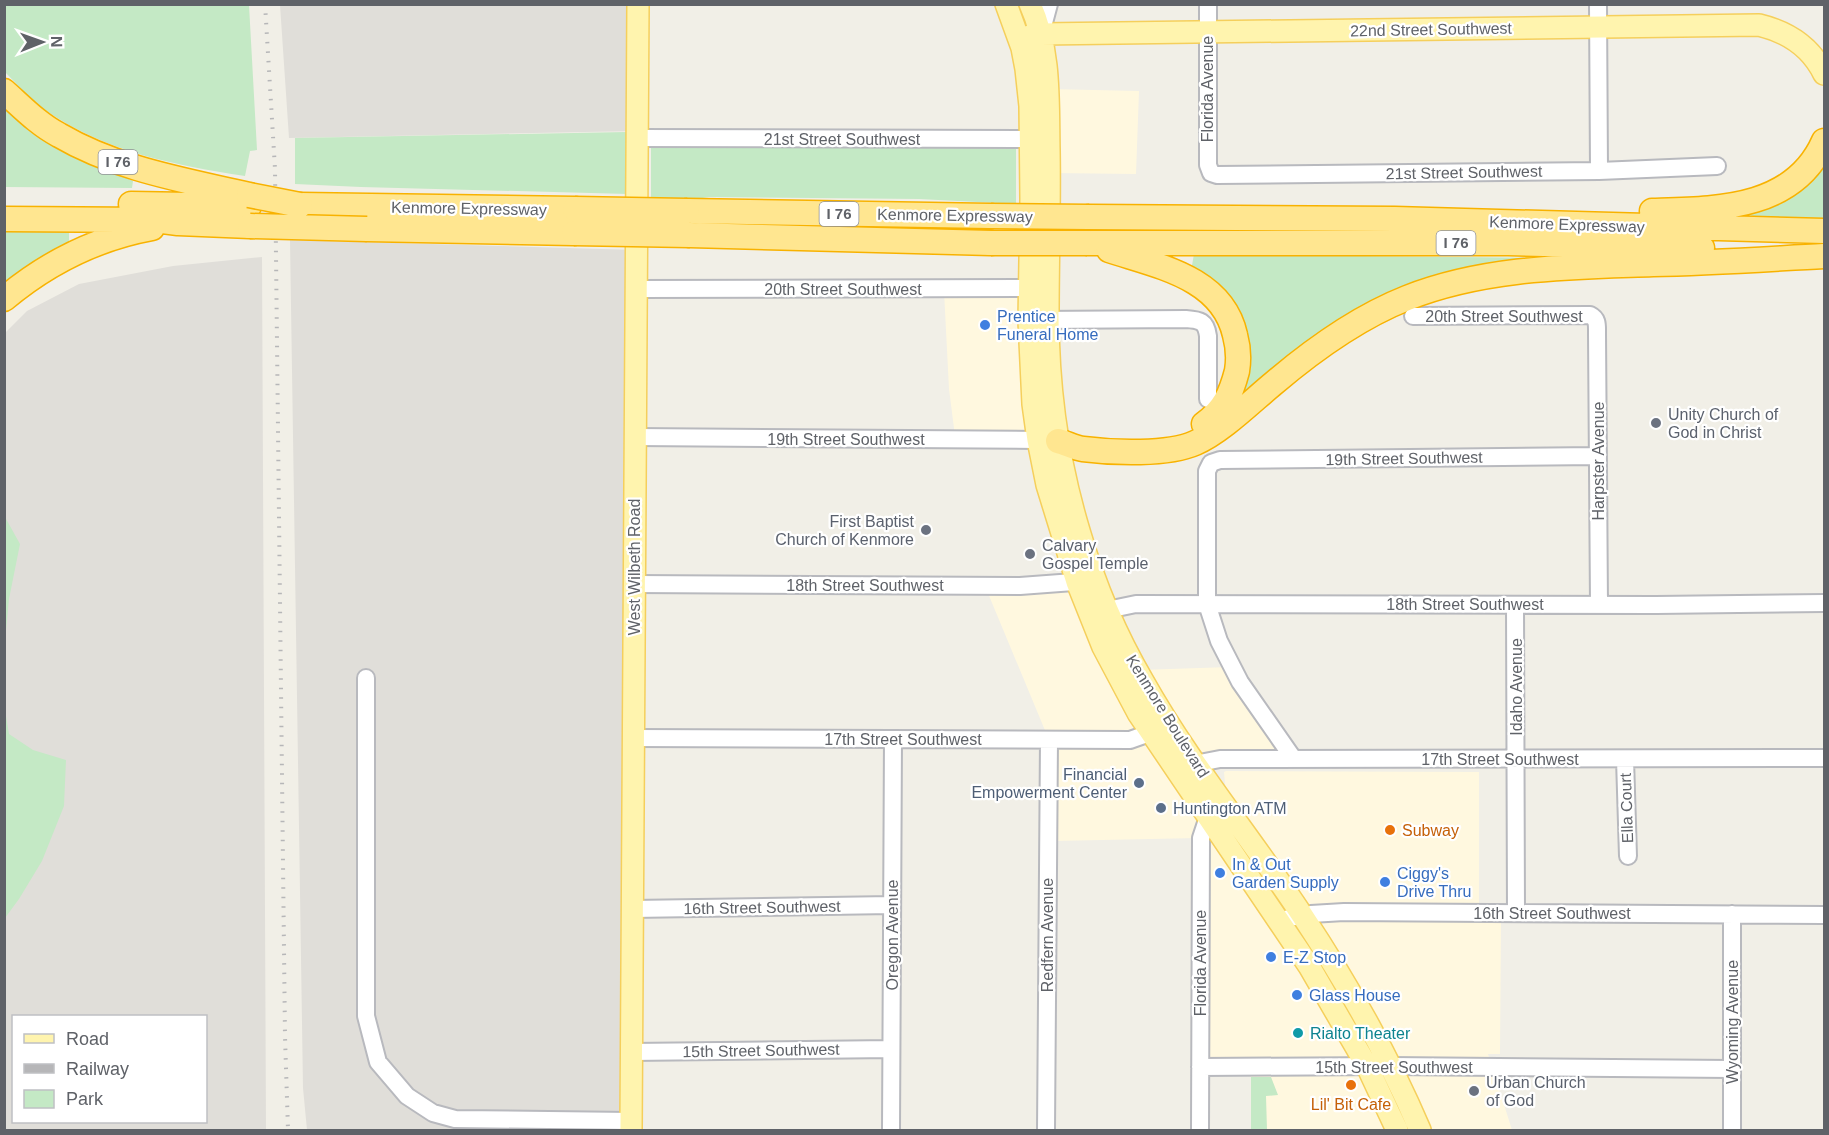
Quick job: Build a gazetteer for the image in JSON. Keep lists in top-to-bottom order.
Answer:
{
  "streets": {
    "highway": ["I 76", "Kenmore Expressway"],
    "main road": ["22nd Street Southwest", "West Wilbeth Road", "Kenmore Boulevard"],
    "street": [
      "Florida Avenue",
      "21st Street Southwest",
      "20th Street Southwest",
      "19th Street Southwest",
      "Harpster Avenue",
      "18th Street Southwest",
      "Idaho Avenue",
      "17th Street Southwest",
      "Ella Court",
      "16th Street Southwest",
      "Oregon Avenue",
      "Redfern Avenue",
      "Wyoming Avenue",
      "15th Street Southwest"
    ]
  },
  "crossings": [
    ["22nd Street Southwest", "Florida Avenue"],
    ["22nd Street Southwest", "Kenmore Boulevard"],
    ["Florida Avenue", "21st Street Southwest"],
    ["Florida Avenue", "Kenmore Boulevard"],
    ["Florida Avenue", "15th Street Southwest"],
    ["21st Street Southwest", "West Wilbeth Road"],
    ["21st Street Southwest", "Kenmore Boulevard"],
    ["20th Street Southwest", "Harpster Avenue"],
    ["20th Street Southwest", "West Wilbeth Road"],
    ["20th Street Southwest", "Kenmore Boulevard"],
    ["19th Street Southwest", "Harpster Avenue"],
    ["19th Street Southwest", "West Wilbeth Road"],
    ["19th Street Southwest", "18th Street Southwest"],
    ["19th Street Southwest", "Kenmore Boulevard"],
    ["Harpster Avenue", "18th Street Southwest"],
    ["West Wilbeth Road", "18th Street Southwest"],
    ["West Wilbeth Road", "17th Street Southwest"],
    ["West Wilbeth Road", "16th Street Southwest"],
    ["West Wilbeth Road", "15th Street Southwest"],
    ["18th Street Southwest", "Idaho Avenue"],
    ["18th Street Southwest", "Kenmore Boulevard"],
    ["Idaho Avenue", "17th Street Southwest"],
    ["Idaho Avenue", "16th Street Southwest"],
    ["Kenmore Boulevard", "17th Street Southwest"],
    ["Kenmore Boulevard", "16th Street Southwest"],
    ["Kenmore Boulevard", "15th Street Southwest"],
    ["17th Street Southwest", "Ella Court"],
    ["17th Street Southwest", "Oregon Avenue"],
    ["17th Street Southwest", "Redfern Avenue"],
    ["16th Street Southwest", "Oregon Avenue"],
    ["16th Street Southwest", "Wyoming Avenue"],
    ["Oregon Avenue", "15th Street Southwest"],
    ["Wyoming Avenue", "15th Street Southwest"]
  ],
  "places": [
    "Prentice Funeral Home",
    "Unity Church of God in Christ",
    "First Baptist Church of Kenmore",
    "Calvary Gospel Temple",
    "Financial Empowerment Center",
    "Huntington ATM",
    "Subway",
    "In & Out Garden Supply",
    "Ciggy's Drive Thru",
    "E-Z Stop",
    "Glass House",
    "Rialto Theater",
    "Lil' Bit Cafe",
    "Urban Church of God"
  ],
  "legend": ["Road", "Railway", "Park"],
  "north": "right"
}
